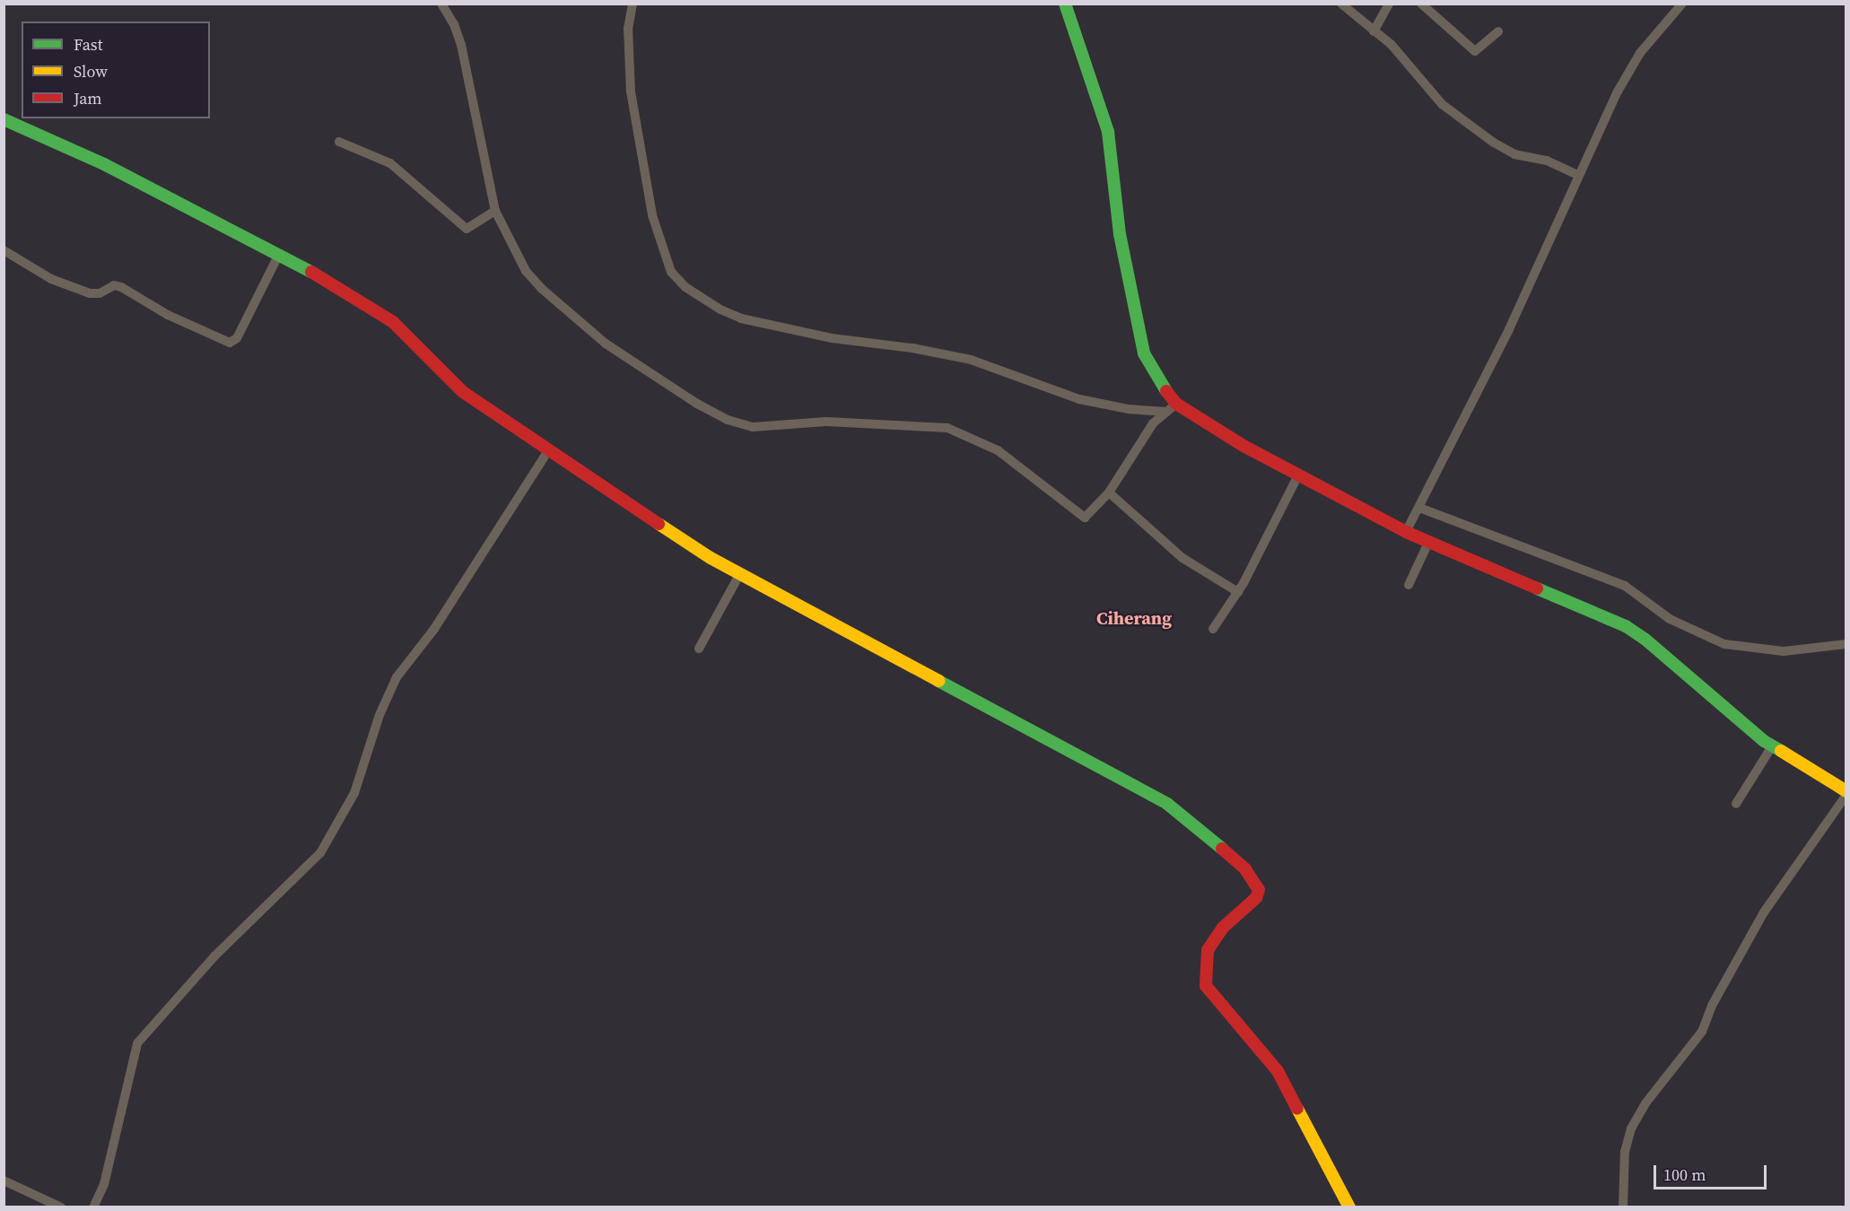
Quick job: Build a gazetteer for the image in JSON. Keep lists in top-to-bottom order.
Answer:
{
  "districts": ["Ciherang"],
  "legend": ["Fast", "Slow", "Jam"],
  "scale_bar": "100 m"
}
